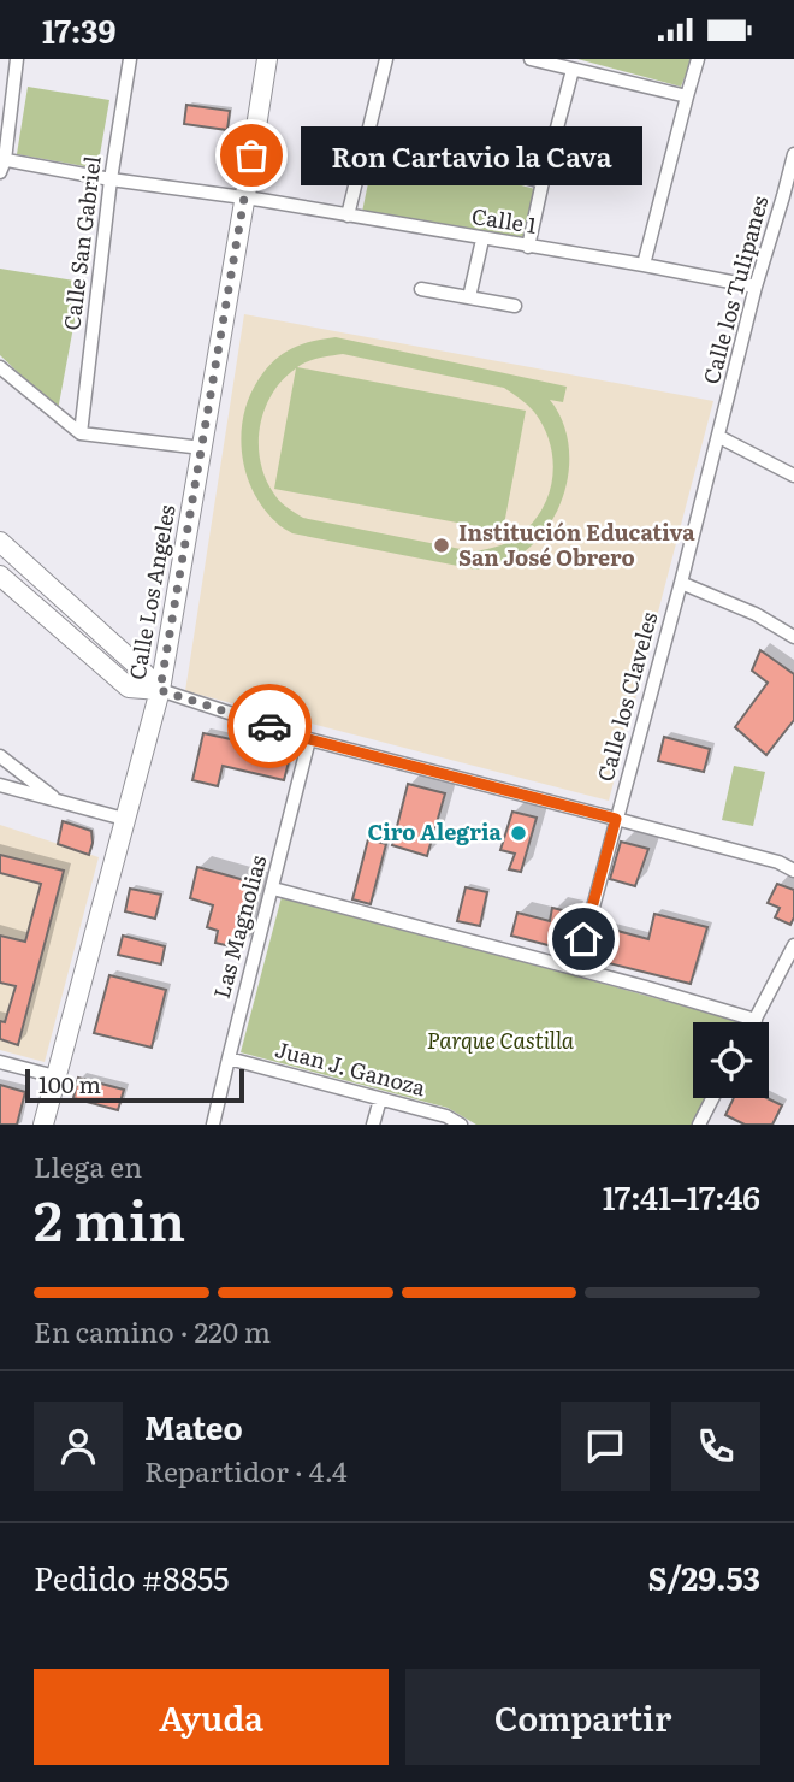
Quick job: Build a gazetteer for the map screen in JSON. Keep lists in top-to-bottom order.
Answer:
{
  "streets": {
    "street": [
      "Calle 1",
      "Calle San Gabriel",
      "Calle los Tulipanes",
      "Calle Los Angeles",
      "Calle los Claveles",
      "Las Magnolias",
      "Juan J. Ganoza"
    ]
  },
  "crossings": [
    ["Calle 1", "Calle San Gabriel"],
    ["Calle 1", "Calle los Tulipanes"],
    ["Calle 1", "Calle Los Angeles"],
    ["Calle los Tulipanes", "Calle los Claveles"],
    ["Las Magnolias", "Juan J. Ganoza"]
  ],
  "parks": ["Parque Castilla"],
  "places": ["Ron Cartavio la Cava", "Institución Educativa San José Obrero", "Ciro Alegria"],
  "scale_bar": "100 m",
  "page": {
    "status": "17:39",
    "bubble": "Ron Cartavio la Cava",
    "scale": "100 m",
    "heading": ["2 min", "Llega en", "17:41–17:46"],
    "panel": [
      "Mateo",
      "Repartidor · 4.4",
      "Pedido #8855",
      "S/29.53"
    ],
    "bar": "En camino · 220 m",
    "buttons": ["Ayuda", "Compartir"]
  }
}
